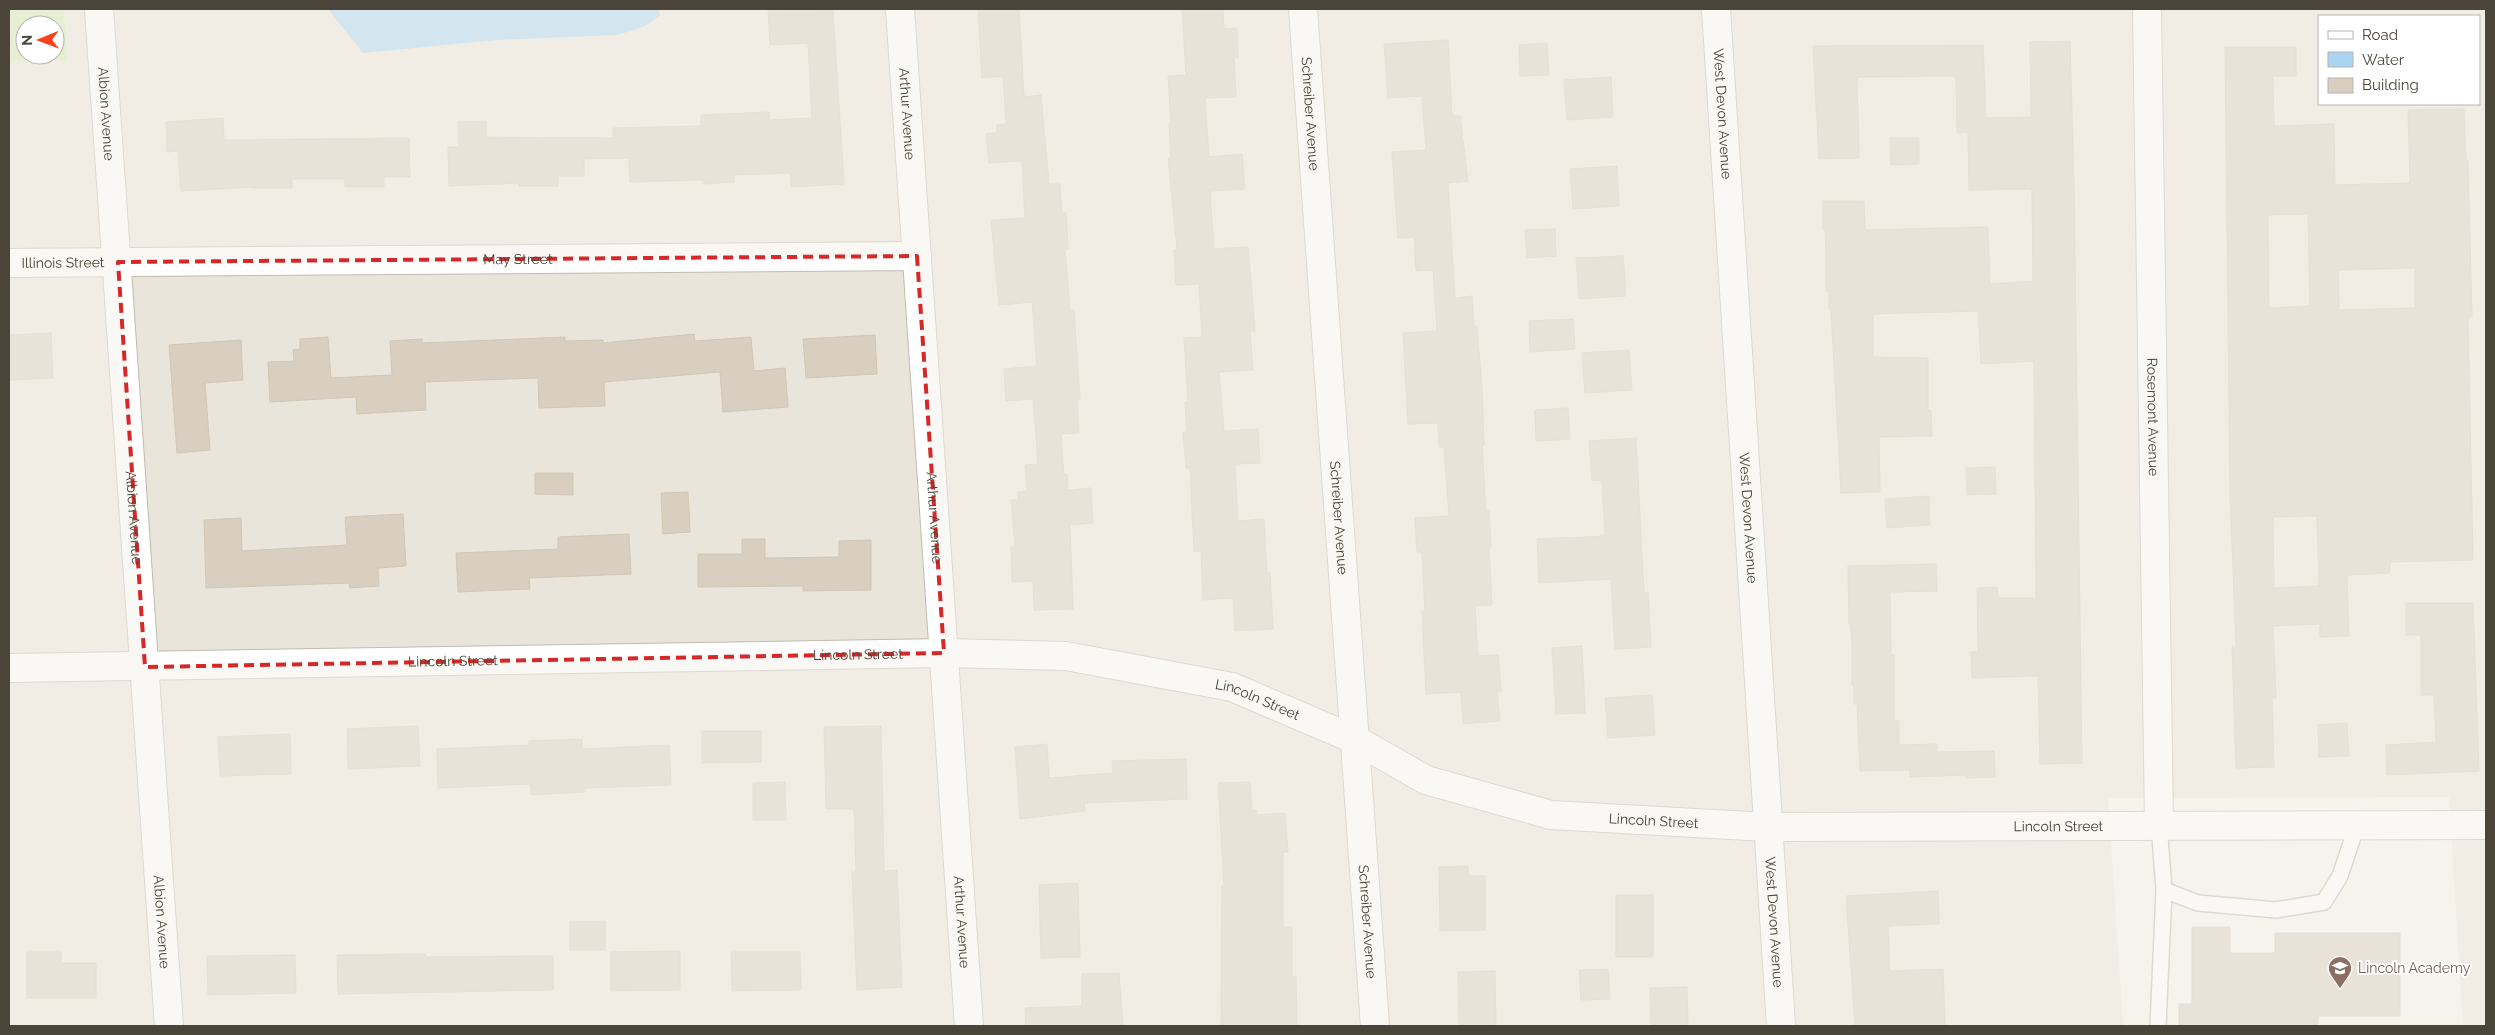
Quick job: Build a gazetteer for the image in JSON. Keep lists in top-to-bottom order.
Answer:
{
  "streets": {
    "street": [
      "Albion Avenue",
      "Arthur Avenue",
      "West Devon Avenue",
      "Schreiber Avenue",
      "May Street",
      "Illinois Street",
      "Rosemont Avenue",
      "Lincoln Street"
    ]
  },
  "crossings": [
    ["Albion Avenue", "May Street"],
    ["Albion Avenue", "Illinois Street"],
    ["Albion Avenue", "Lincoln Street"],
    ["Arthur Avenue", "May Street"],
    ["Arthur Avenue", "Lincoln Street"],
    ["West Devon Avenue", "Lincoln Street"],
    ["Schreiber Avenue", "Lincoln Street"],
    ["May Street", "Illinois Street"],
    ["Rosemont Avenue", "Lincoln Street"]
  ],
  "places": {
    "school or university": ["Lincoln Academy"]
  },
  "legend": ["Road", "Water", "Building"],
  "north": "left"
}
